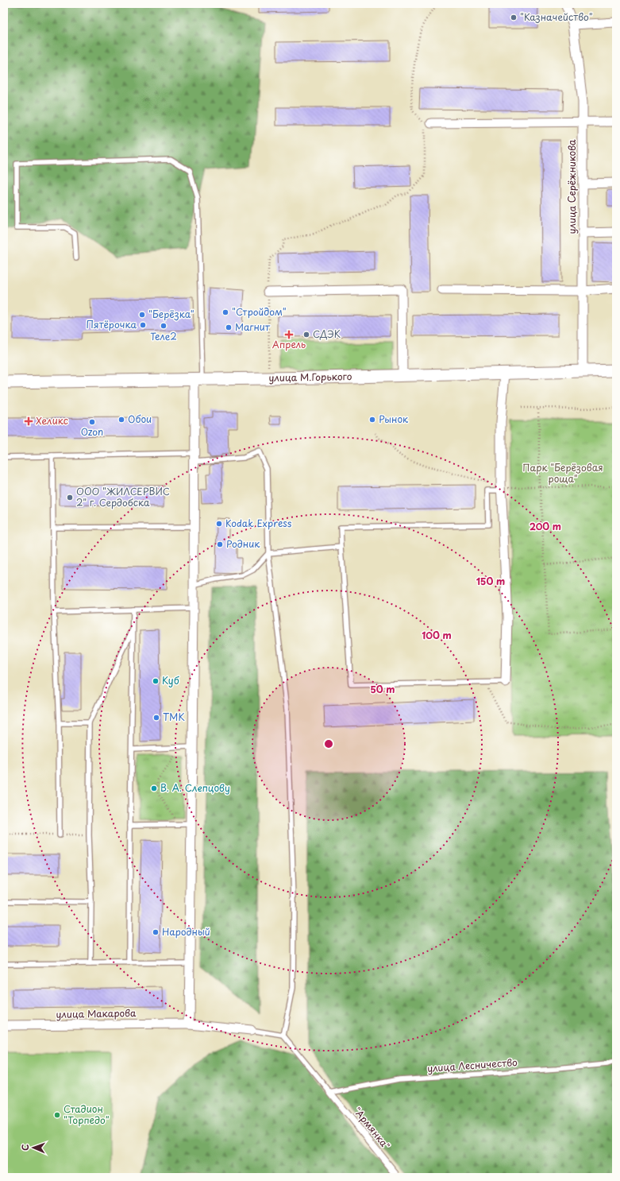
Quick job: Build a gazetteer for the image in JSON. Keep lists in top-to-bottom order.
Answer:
{
  "streets": {
    "main road": ["улица М.Горького"],
    "street": ["улица Серёжникова", "улица Макарова", "\"Армянка\""],
    "lane": ["улица Лесничество"]
  },
  "crossings": [
    ["улица Серёжникова", "улица М.Горького"],
    ["улица Лесничество", "\"Армянка\""]
  ],
  "parks": ["Парк \"Берёзовая роща\""],
  "places": {
    "other": [
      "\"Казначейство\"",
      "\"Стройдом\"",
      "\"Берёзка\"",
      "Пятёрочка",
      "Теле2",
      "Магнит",
      "СДЭК",
      "Обои",
      "Рынок",
      "Ozon",
      "ООО \"ЖИЛСЕРВИС 2\" г. Сердобска",
      "Kodak Express",
      "Родник",
      "Куб",
      "ТМК",
      "В. А. Слепцову",
      "Народный",
      "Стадион \"Торпедо\""
    ],
    "health": ["Апрель", "Хеликс"]
  },
  "north": "left",
  "rings": [
    "200 m",
    "150 m",
    "100 m",
    "50 m"
  ]
}
